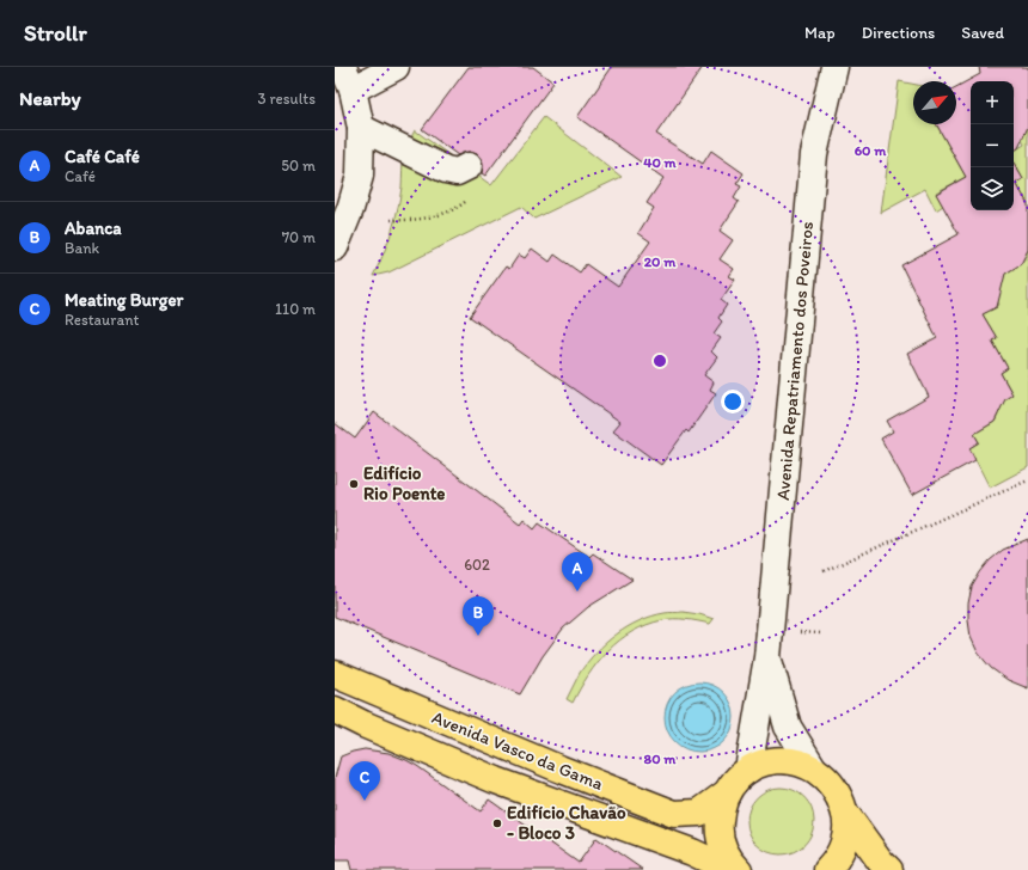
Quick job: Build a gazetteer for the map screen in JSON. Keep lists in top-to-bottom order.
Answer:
{
  "streets": {
    "main road": ["Avenida Vasco da Gama"],
    "street": ["Avenida Repatriamento dos Poveiros"]
  },
  "places": ["Edifício Rio Poente", "Edifício Chavão - Bloco 3"],
  "house_numbers": ["602"],
  "north": "top right",
  "page": {
    "header": "Strollr",
    "nav": ["Map", "Directions", "Saved"],
    "heading": ["Nearby", "3 results"],
    "map_buttons": ["+", "−"],
    "list": [
      {
        "mark": "A",
        "name": "Café Café",
        "note": "Café",
        "value": "50 m"
      },
      {
        "mark": "B",
        "name": "Abanca",
        "note": "Bank",
        "value": "70 m"
      },
      {
        "mark": "C",
        "name": "Meating Burger",
        "note": "Restaurant",
        "value": "110 m"
      }
    ],
    "pins": ["A", "B", "C"]
  },
  "rings": [
    "60 m",
    "40 m",
    "20 m",
    "80 m"
  ]
}
